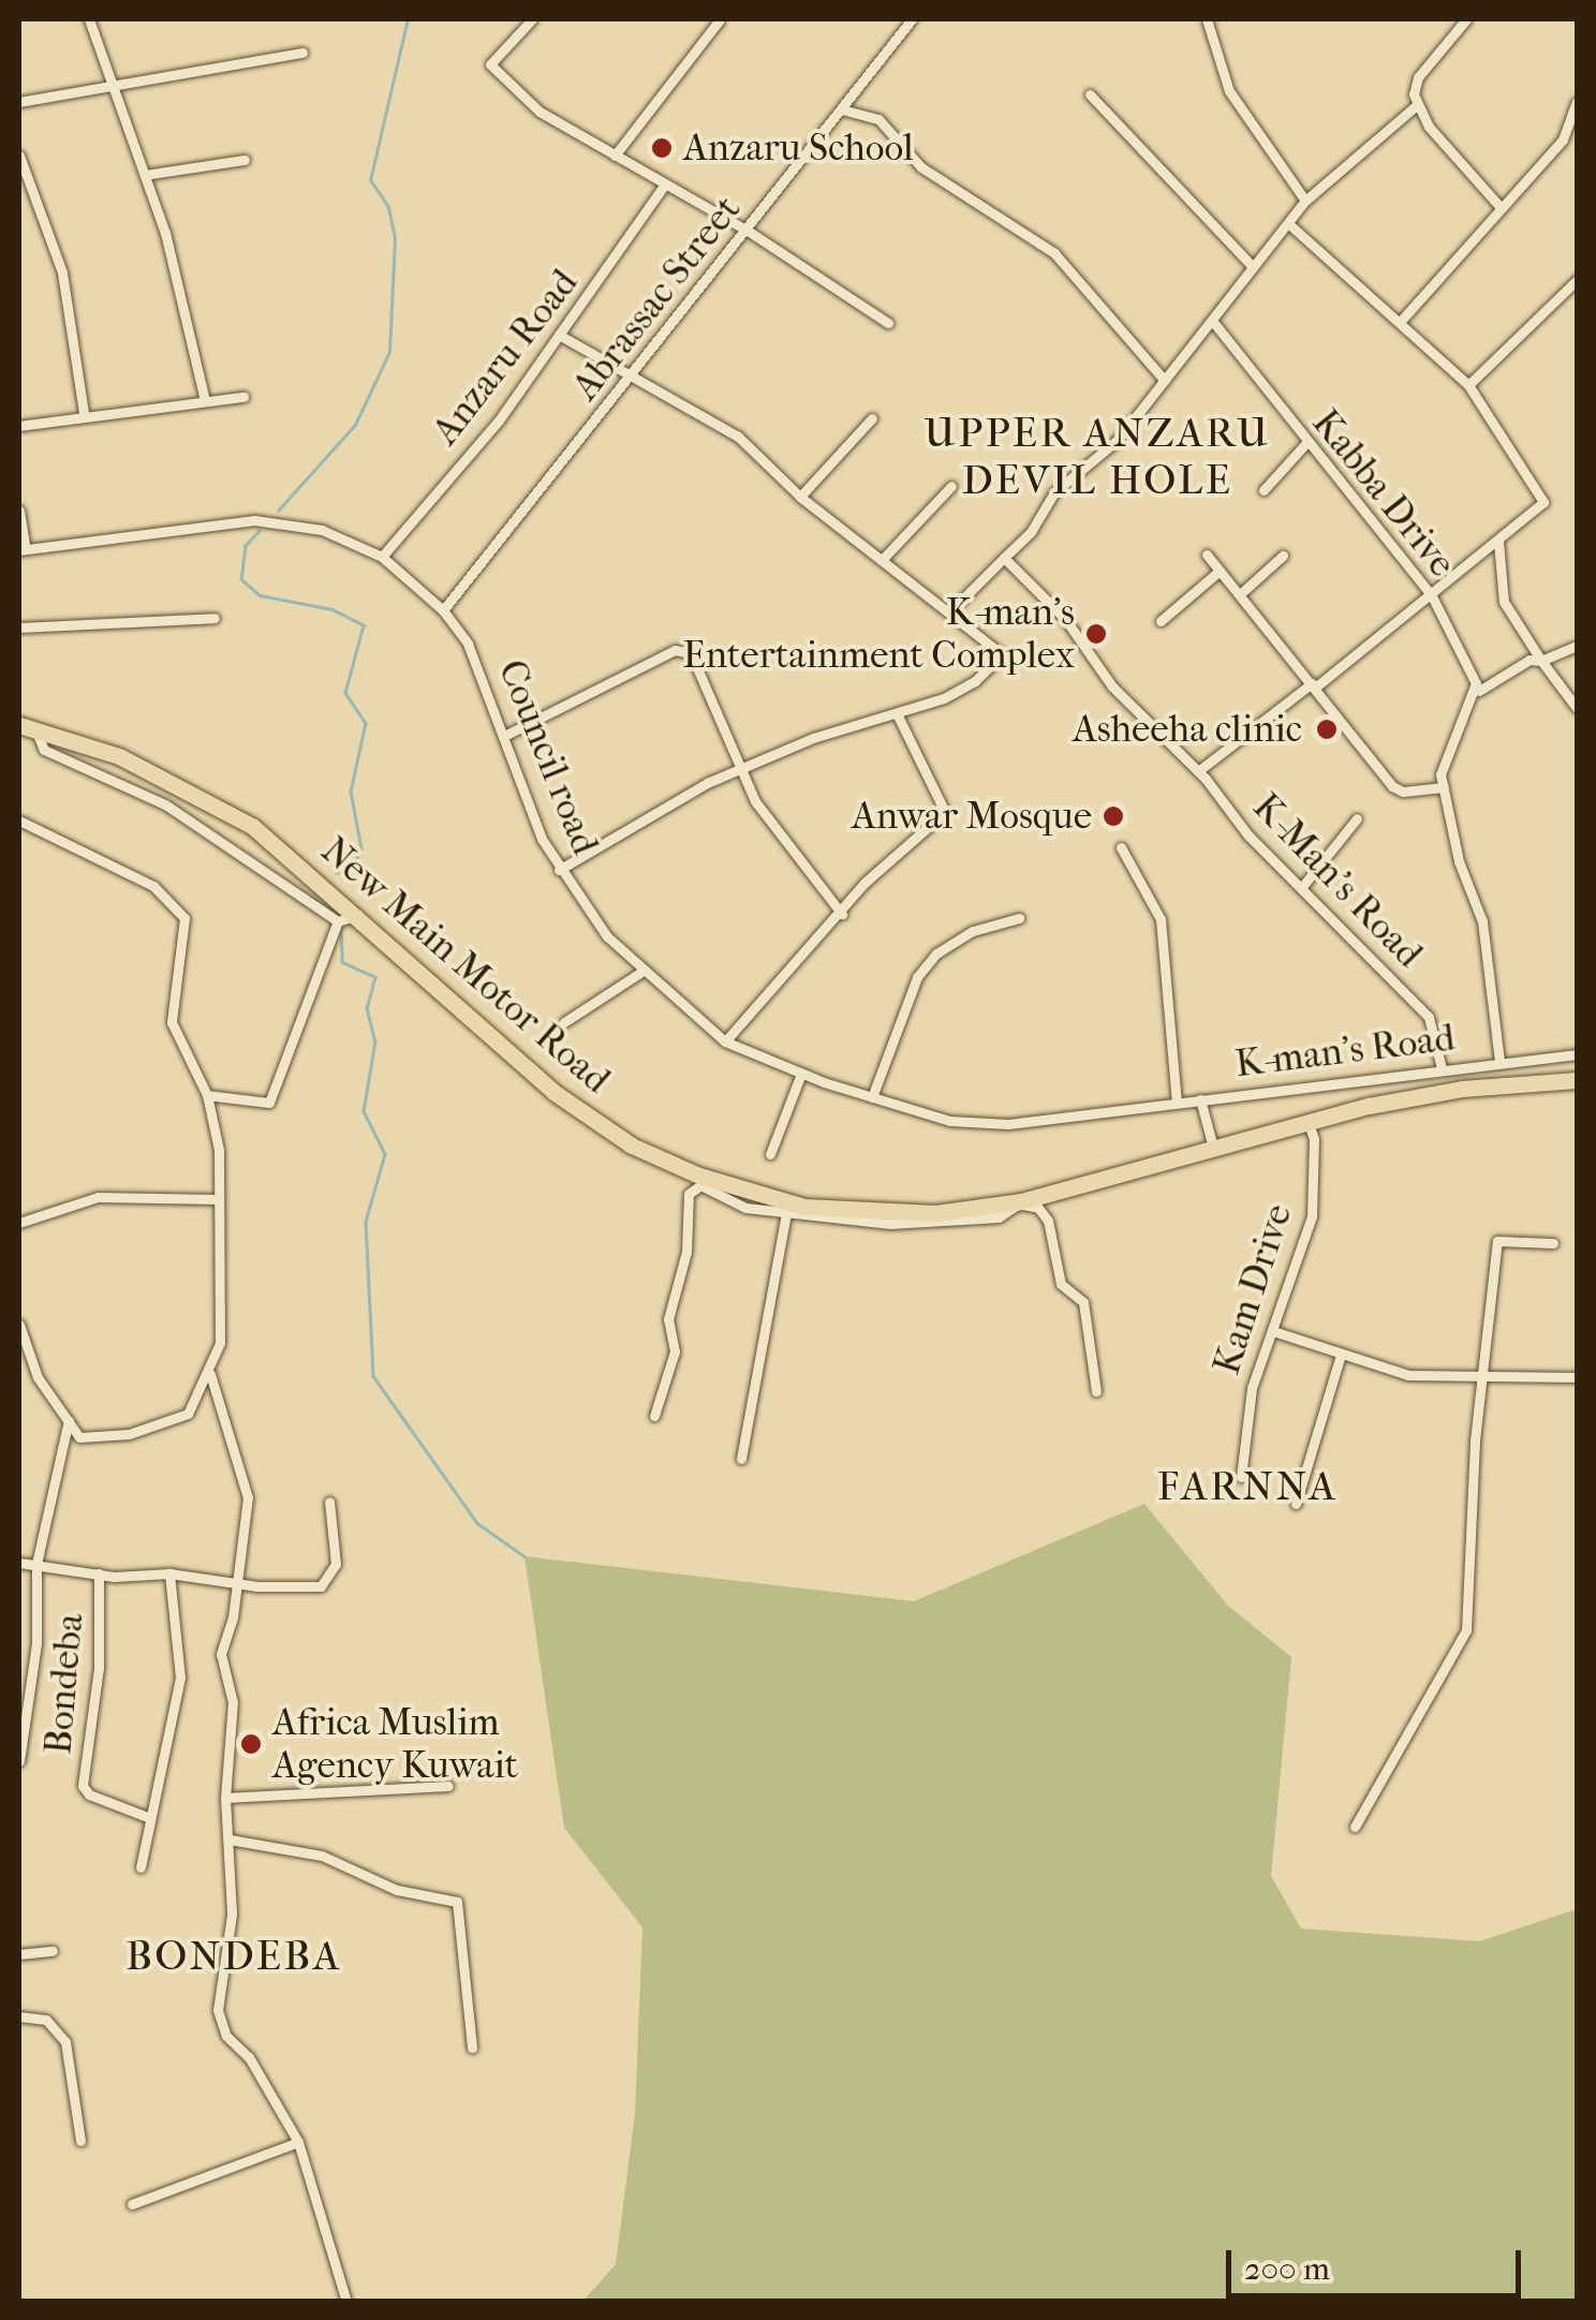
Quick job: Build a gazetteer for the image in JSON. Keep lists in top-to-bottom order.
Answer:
{
  "streets": {
    "highway": ["New Main Motor Road"],
    "street": [
      "Abrassac Street",
      "Anzaru Road",
      "Kabba Drive",
      "Council road",
      "K-Man's Road",
      "K-man's Road",
      "Kam Drive",
      "Bondeba"
    ]
  },
  "crossings": [
    ["Abrassac Street", "Council road"],
    ["Anzaru Road", "Council road"],
    ["Council road", "K-man's Road"],
    ["K-Man's Road", "K-man's Road"],
    ["New Main Motor Road", "Kam Drive"]
  ],
  "districts": ["UPPER ANZARU DEVIL HOLE", "FARNNA", "BONDEBA"],
  "places": [
    "Anzaru School",
    "K-man's Entertainment Complex",
    "Asheeha clinic",
    "Anwar Mosque",
    "Africa Muslim Agency Kuwait"
  ],
  "scale_bar": "200 m"
}
